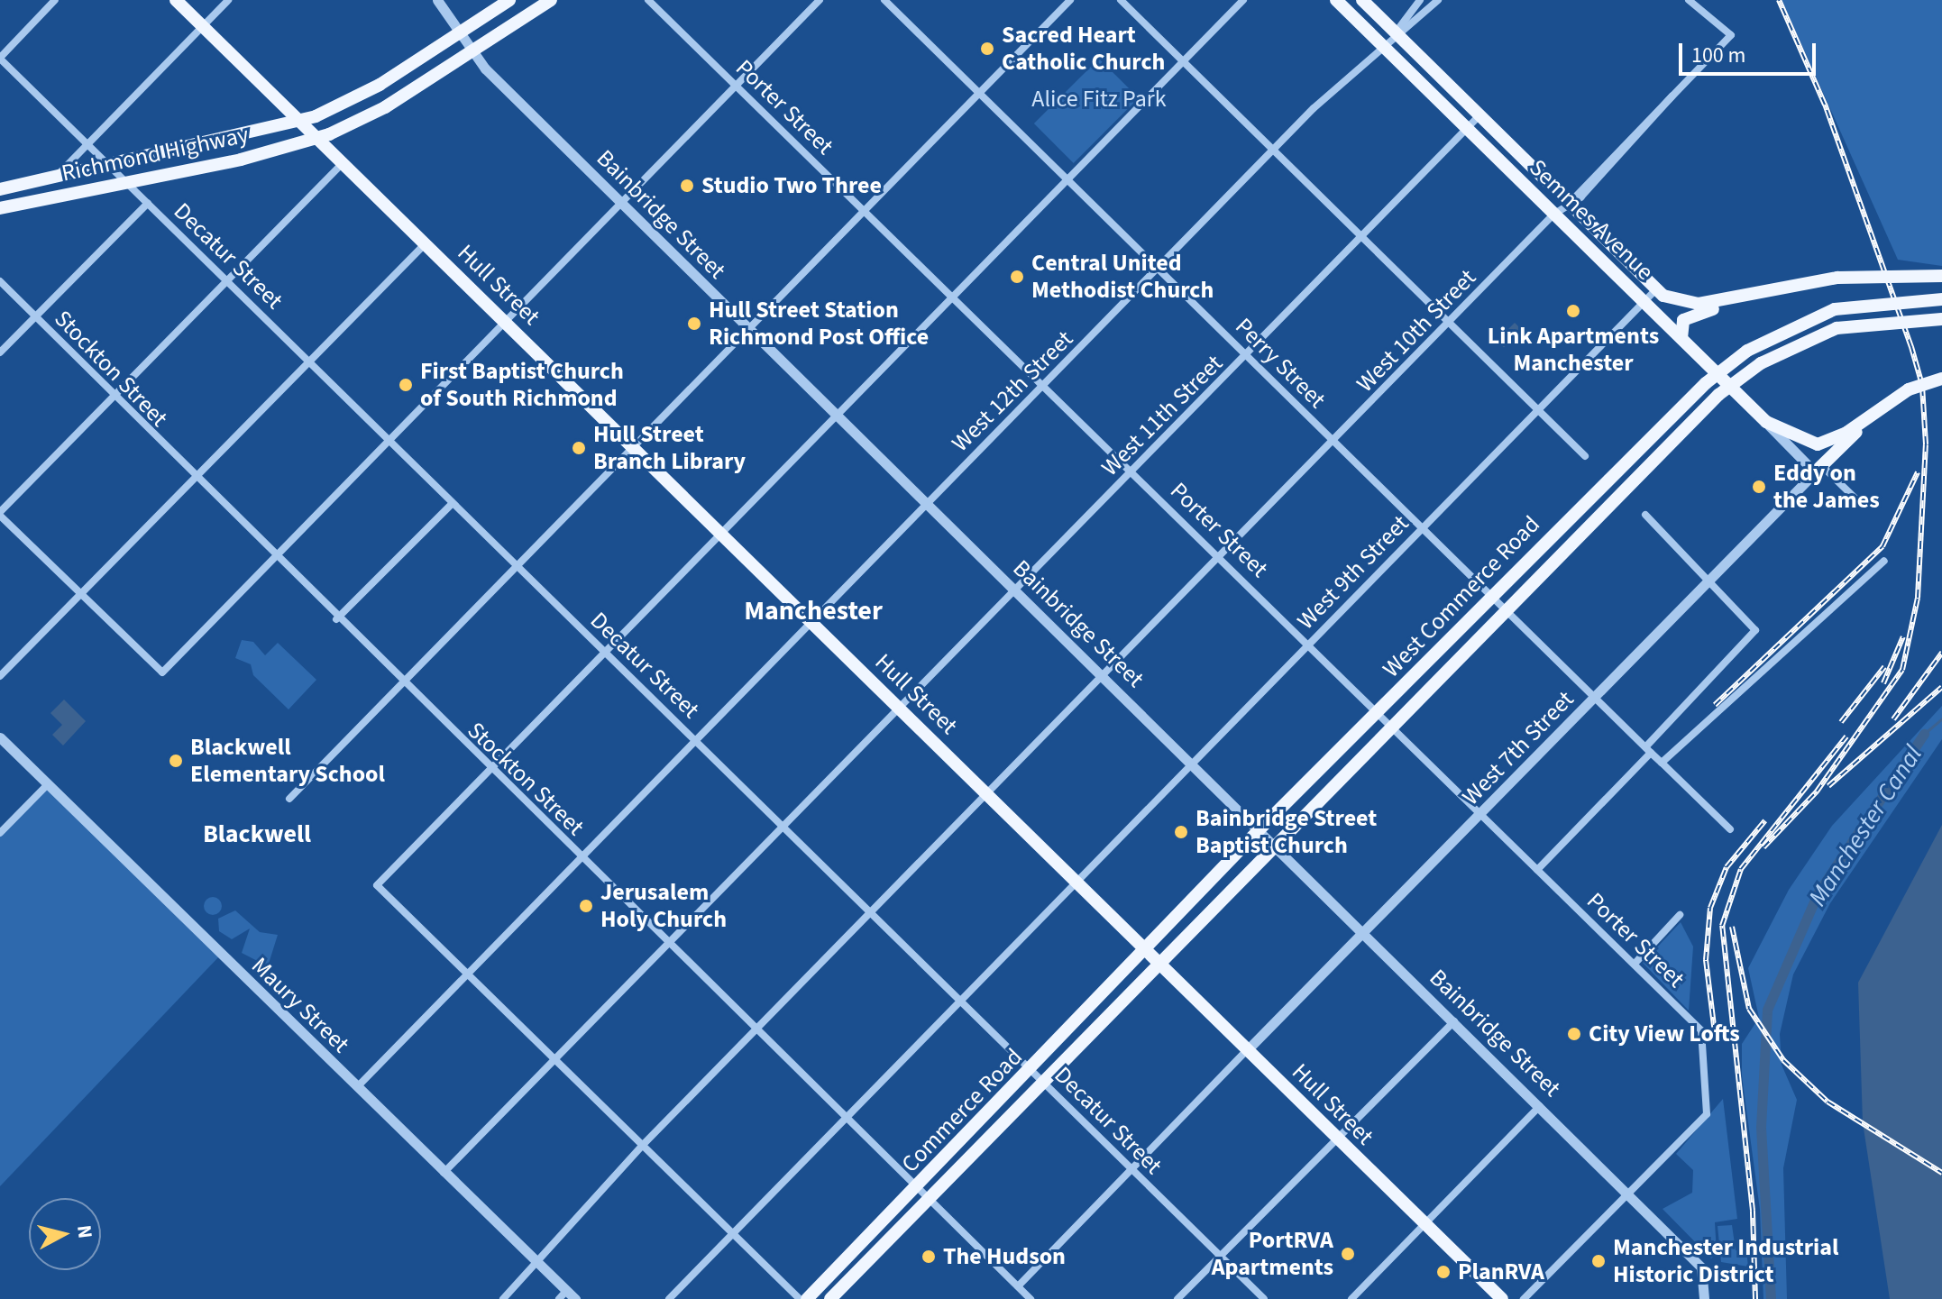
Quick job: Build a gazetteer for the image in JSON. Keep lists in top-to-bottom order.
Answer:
{
  "streets": {
    "main road": [
      "Richmond Highway",
      "Semmes Avenue",
      "Hull Street",
      "West Commerce Road",
      "Commerce Road"
    ],
    "street": [
      "Porter Street",
      "Bainbridge Street",
      "Decatur Street",
      "West 10th Street",
      "Perry Street",
      "Stockton Street",
      "West 12th Street",
      "West 11th Street",
      "West 9th Street",
      "West 7th Street",
      "Maury Street"
    ]
  },
  "crossings": [
    ["Porter Street", "Bainbridge Street"],
    ["Porter Street", "West 10th Street"],
    ["Porter Street", "West 12th Street"],
    ["Porter Street", "West 11th Street"],
    ["Porter Street", "West 9th Street"],
    ["Porter Street", "West Commerce Road"],
    ["Porter Street", "West 7th Street"],
    ["Richmond Highway", "Bainbridge Street"],
    ["Richmond Highway", "Decatur Street"],
    ["Richmond Highway", "Hull Street"],
    ["Bainbridge Street", "West 10th Street"],
    ["Bainbridge Street", "West 12th Street"],
    ["Bainbridge Street", "West 11th Street"],
    ["Bainbridge Street", "West 9th Street"],
    ["Bainbridge Street", "West Commerce Road"],
    ["Bainbridge Street", "West 7th Street"],
    ["Semmes Avenue", "West 10th Street"],
    ["Semmes Avenue", "West 12th Street"],
    ["Semmes Avenue", "West 11th Street"],
    ["Semmes Avenue", "West 9th Street"],
    ["Semmes Avenue", "West 7th Street"],
    ["Decatur Street", "West 10th Street"],
    ["Decatur Street", "West 12th Street"],
    ["Decatur Street", "West 11th Street"],
    ["Decatur Street", "West 9th Street"],
    ["Decatur Street", "Commerce Road"],
    ["Hull Street", "West 10th Street"],
    ["Hull Street", "West 12th Street"],
    ["Hull Street", "West 11th Street"],
    ["Hull Street", "West 9th Street"],
    ["Hull Street", "West Commerce Road"],
    ["Hull Street", "West 7th Street"],
    ["Hull Street", "Commerce Road"],
    ["West 10th Street", "Perry Street"],
    ["West 10th Street", "Stockton Street"],
    ["West 10th Street", "Maury Street"],
    ["Perry Street", "West 12th Street"],
    ["Perry Street", "West 11th Street"],
    ["Perry Street", "West 9th Street"],
    ["Perry Street", "West Commerce Road"],
    ["Perry Street", "West 7th Street"],
    ["Stockton Street", "West 12th Street"],
    ["Stockton Street", "West 11th Street"],
    ["Stockton Street", "West 9th Street"],
    ["Stockton Street", "Commerce Road"],
    ["West 12th Street", "Maury Street"],
    ["West 11th Street", "Maury Street"],
    ["West Commerce Road", "Commerce Road"]
  ],
  "districts": ["Manchester", "Blackwell"],
  "water": ["Manchester Canal"],
  "parks": ["Alice Fitz Park"],
  "places": [
    "Sacred Heart Catholic Church",
    "Studio Two Three",
    "Central United Methodist Church",
    "Link Apartments Manchester",
    "Hull Street Station Richmond Post Office",
    "First Baptist Church of South Richmond",
    "Hull Street Branch Library",
    "Eddy on the James",
    "Blackwell Elementary School",
    "Bainbridge Street Baptist Church",
    "Jerusalem Holy Church",
    "City View Lofts",
    "PortRVA Apartments",
    "The Hudson",
    "Manchester Industrial Historic District",
    "PlanRVA"
  ],
  "scale_bar": "100 m",
  "north": "right"
}
